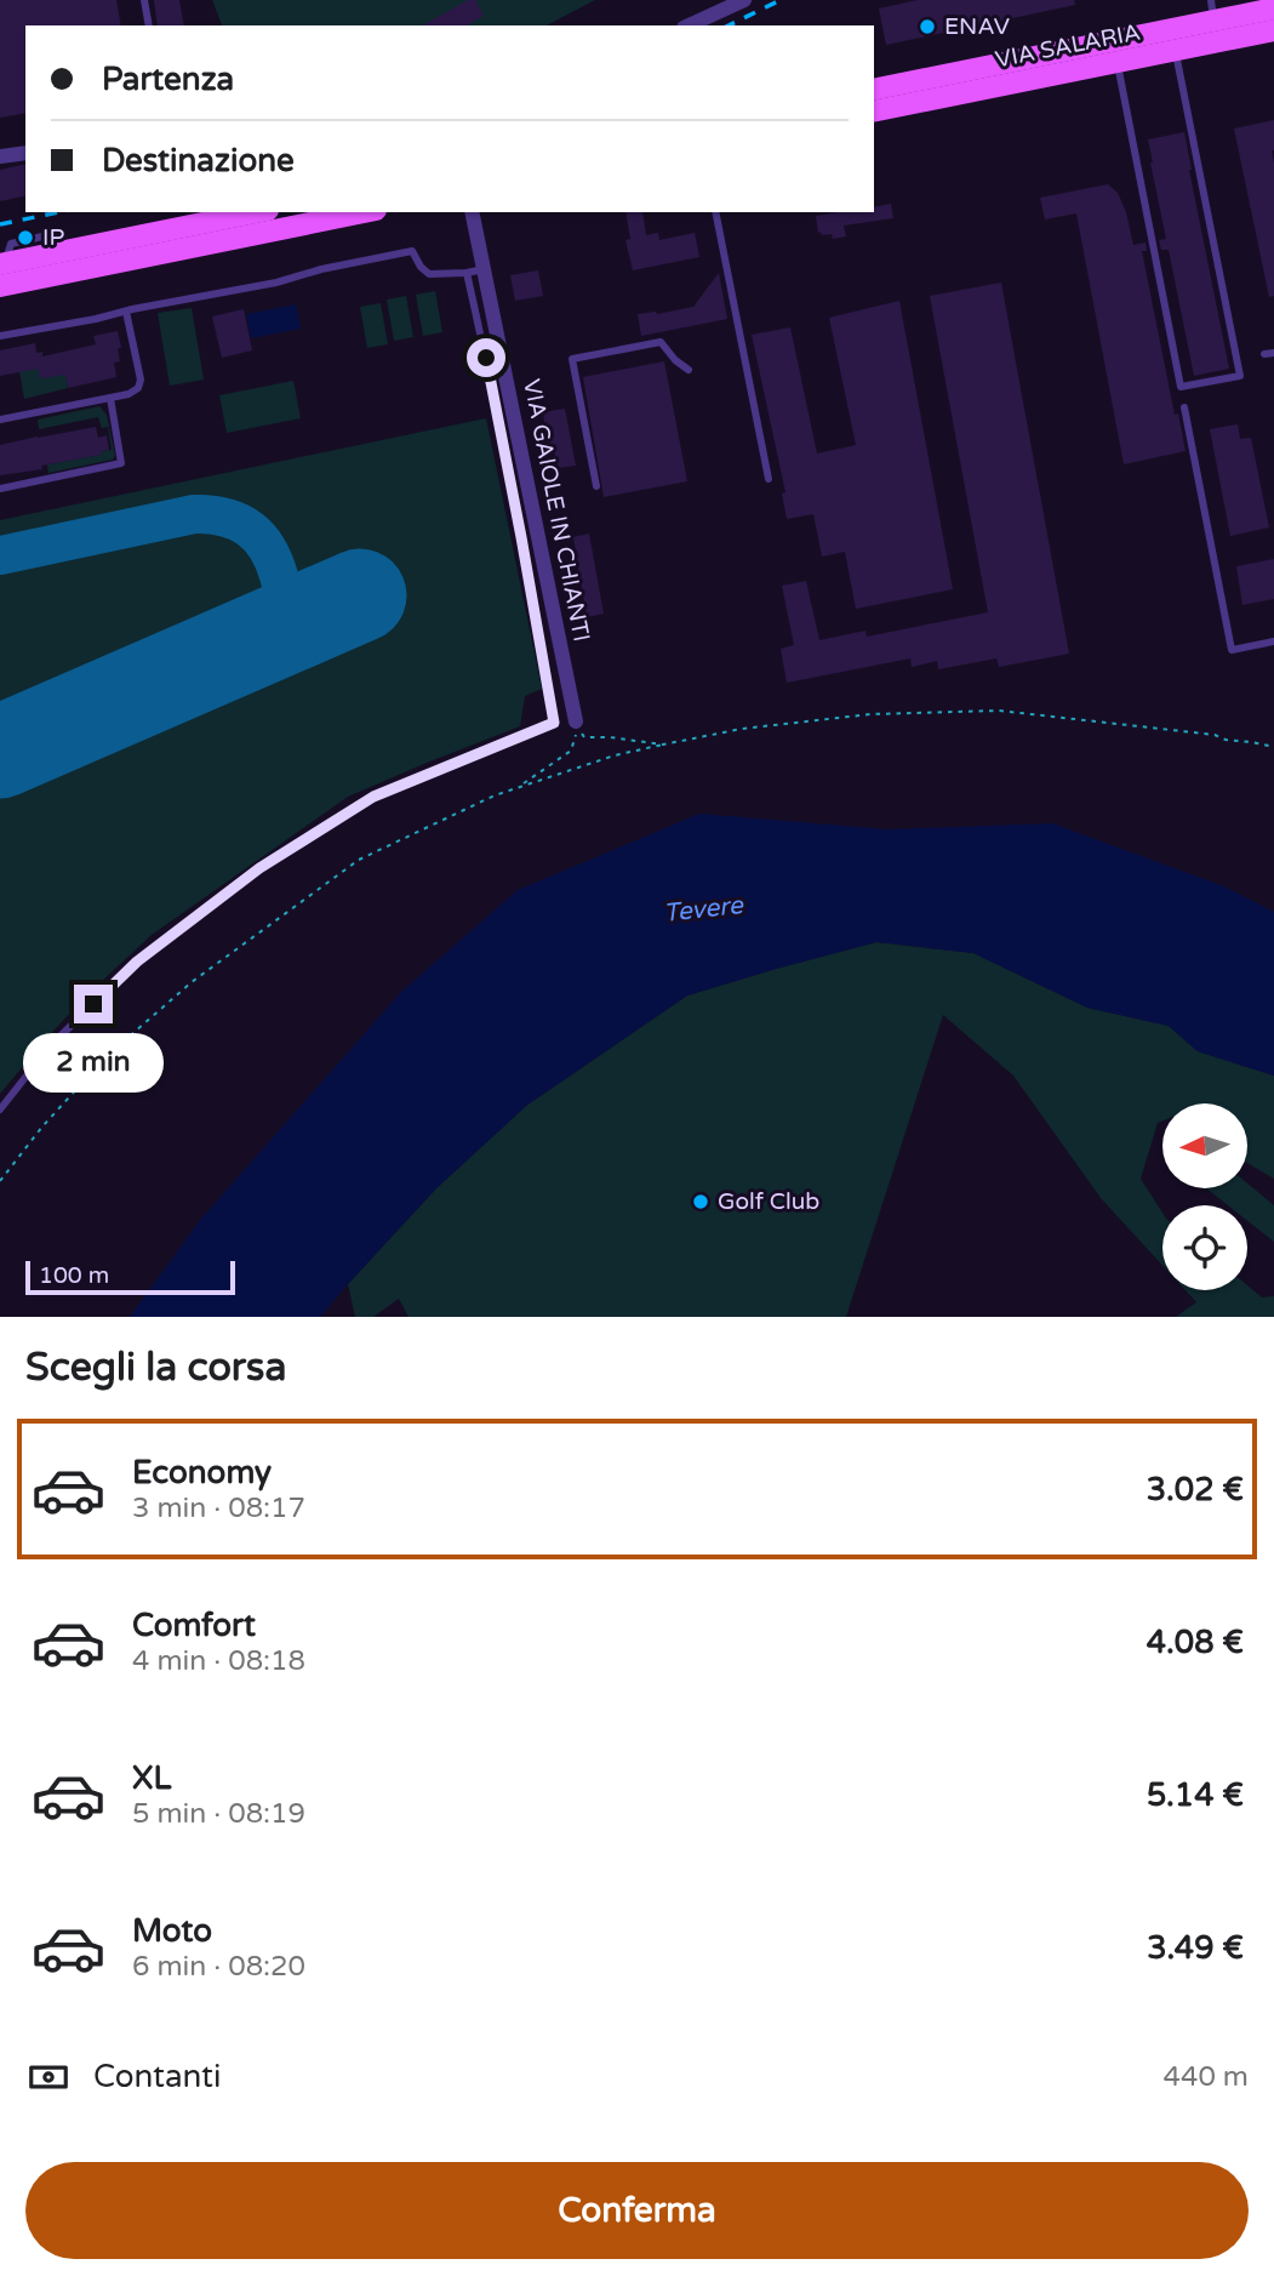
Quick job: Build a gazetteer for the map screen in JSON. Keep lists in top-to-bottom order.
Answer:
{
  "streets": {
    "main road": ["VIA SALARIA"],
    "street": ["VIA GAIOLE IN CHIANTI"]
  },
  "water": ["Tevere"],
  "places": ["ENAV", "IP", "Golf Club"],
  "scale_bar": "100 m",
  "north": "left",
  "page": {
    "banner": ["Partenza", "Destinazione"],
    "bubble": "2 min",
    "scale": "100 m",
    "heading": "Scegli la corsa",
    "list": [
      {
        "name": "Economy",
        "note": "3 min · 08:17",
        "value": "3.02 €"
      },
      {
        "name": "Comfort",
        "note": "4 min · 08:18",
        "value": "4.08 €"
      },
      {
        "name": "XL",
        "note": "5 min · 08:19",
        "value": "5.14 €"
      },
      {
        "name": "Moto",
        "note": "6 min · 08:20",
        "value": "3.49 €"
      }
    ],
    "pay": ["Contanti", "440 m"],
    "buttons": "Conferma"
  }
}
